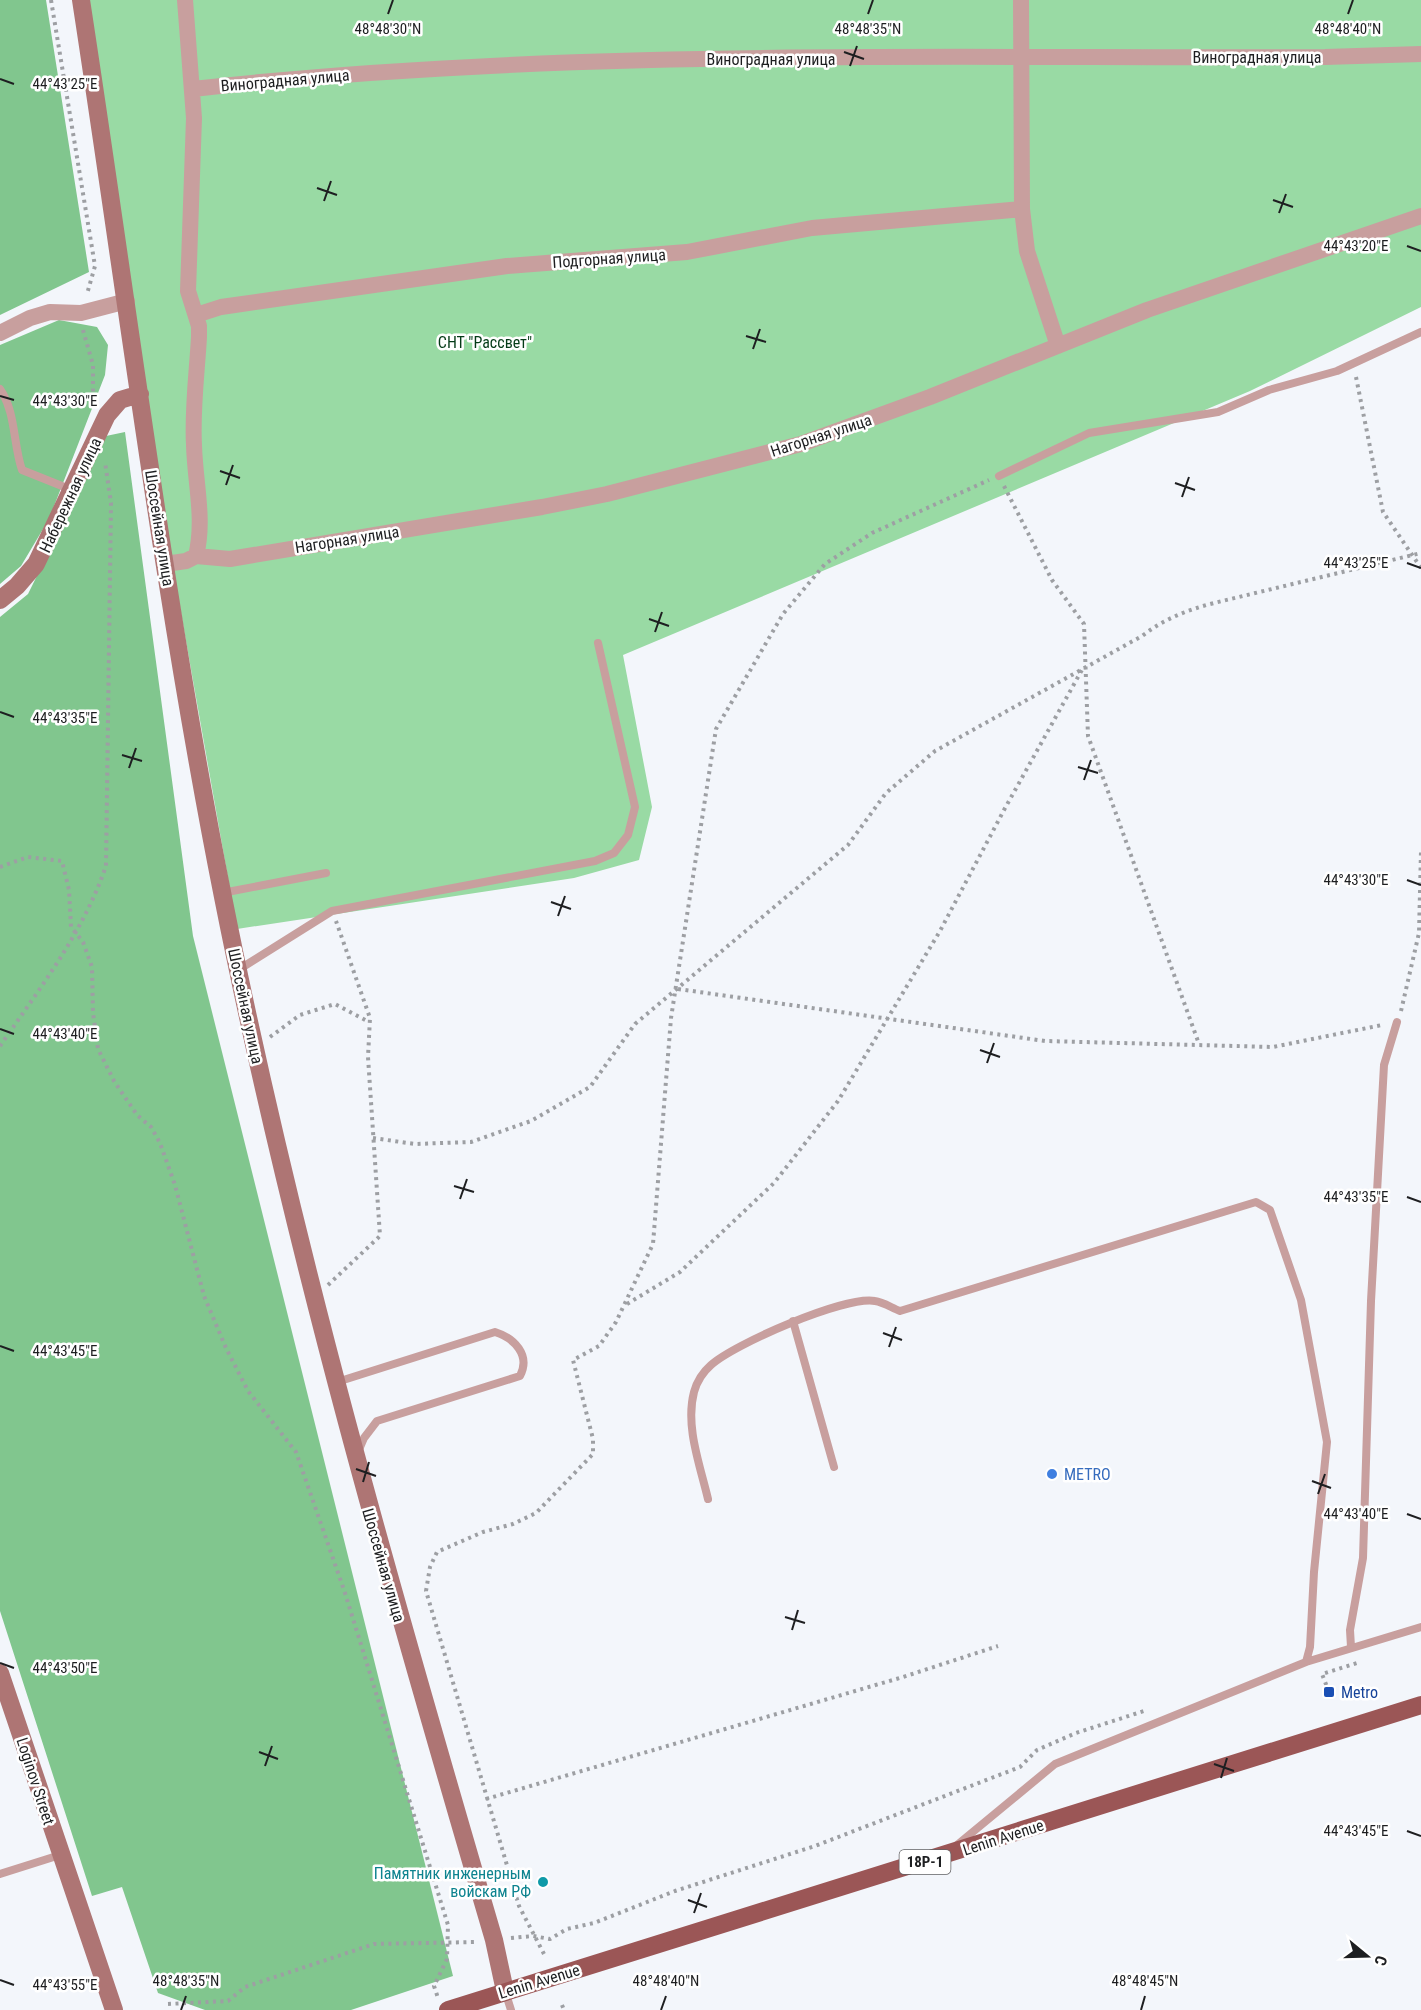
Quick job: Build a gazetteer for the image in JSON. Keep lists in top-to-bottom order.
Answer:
{
  "streets": {
    "main road": ["Lenin Avenue", "18Р-1"],
    "street": [
      "Виноградная улица",
      "Подгорная улица",
      "Нагорная улица",
      "Набережная улица",
      "Шоссейная улица",
      "Loginov Street"
    ]
  },
  "crossings": [
    ["Набережная улица", "Шоссейная улица"],
    ["Шоссейная улица", "Lenin Avenue"]
  ],
  "parks": ["СНТ \"Рассвет\""],
  "places": {
    "other": ["METRO", "Памятник инженерным войскам РФ"],
    "transit": ["Metro"]
  },
  "north": "right",
  "coordinates": [
    "48°48'35\"N",
    "48°48'30\"N",
    "48°48'40\"N",
    "44°43'25\"E",
    "44°43'20\"E",
    "44°43'30\"E",
    "44°43'35\"E",
    "44°43'40\"E",
    "44°43'45\"E",
    "44°43'50\"E",
    "48°48'45\"N",
    "44°43'55\"E"
  ]
}
